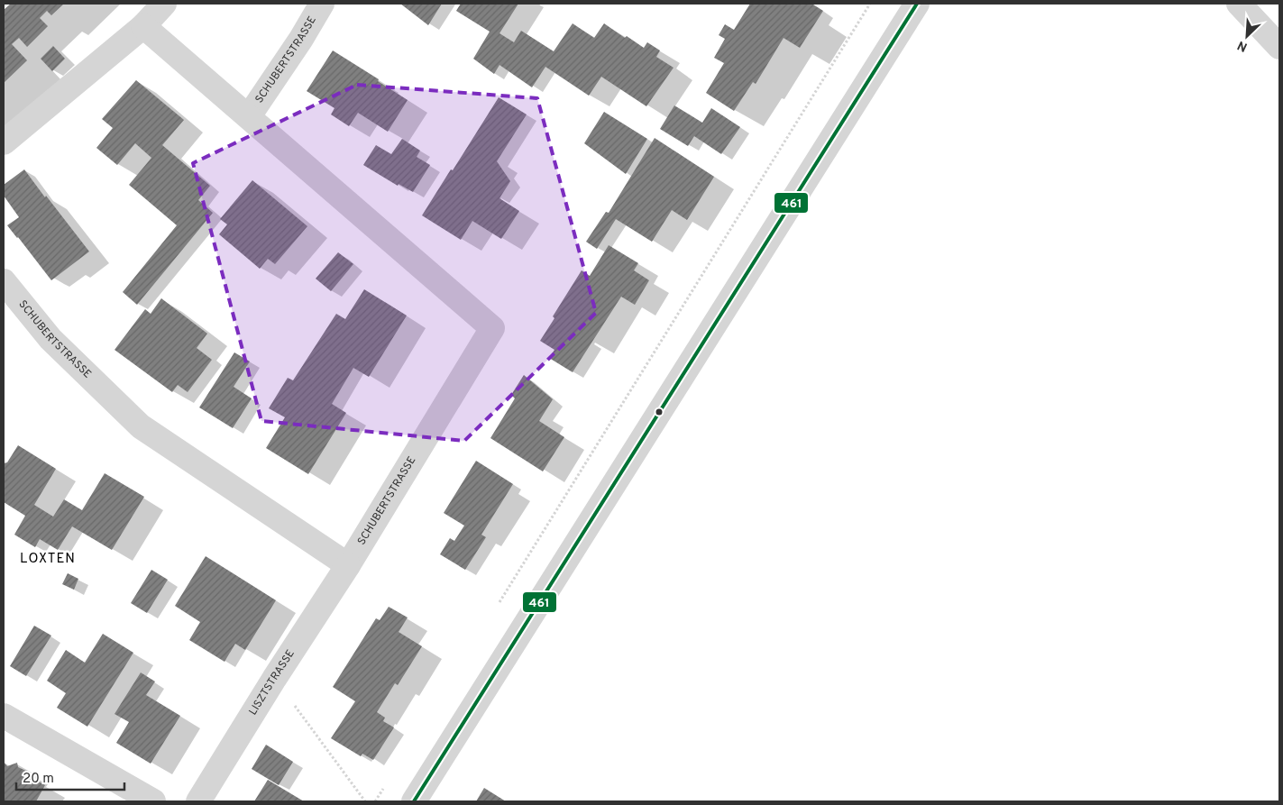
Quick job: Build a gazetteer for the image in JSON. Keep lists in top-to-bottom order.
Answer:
{
  "streets": {
    "street": ["SCHUBERTSTRASSE", "LISZTSTRASSE"]
  },
  "crossings": [
    ["SCHUBERTSTRASSE", "LISZTSTRASSE"]
  ],
  "districts": ["LOXTEN"],
  "lines": ["transit line 461"],
  "scale_bar": "20 m",
  "north": "bottom left"
}
